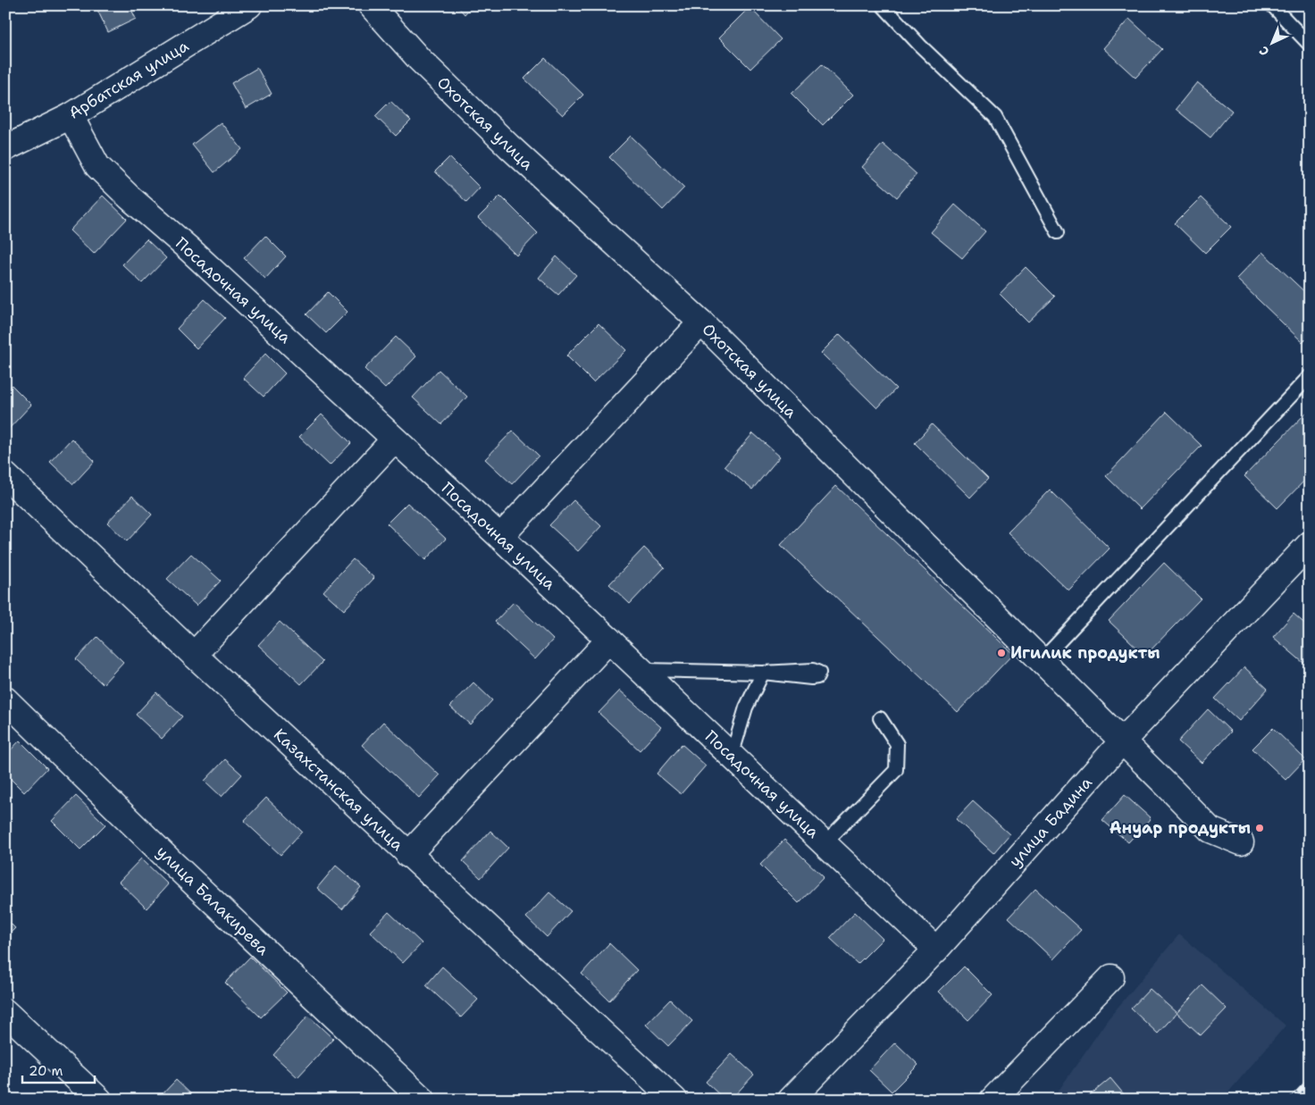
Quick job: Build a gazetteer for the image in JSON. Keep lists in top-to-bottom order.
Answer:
{
  "streets": {
    "street": [
      "Арбатская улица",
      "Охотская улица",
      "Посадочная улица",
      "Казахстанская улица",
      "улица Бадина",
      "улица Балакирева"
    ]
  },
  "crossings": [
    ["Арбатская улица", "Посадочная улица"],
    ["Охотская улица", "улица Бадина"],
    ["Посадочная улица", "улица Бадина"]
  ],
  "places": ["Игилик продукты", "Ануар продукты"],
  "scale_bar": "20 m",
  "north": "bottom left"
}
